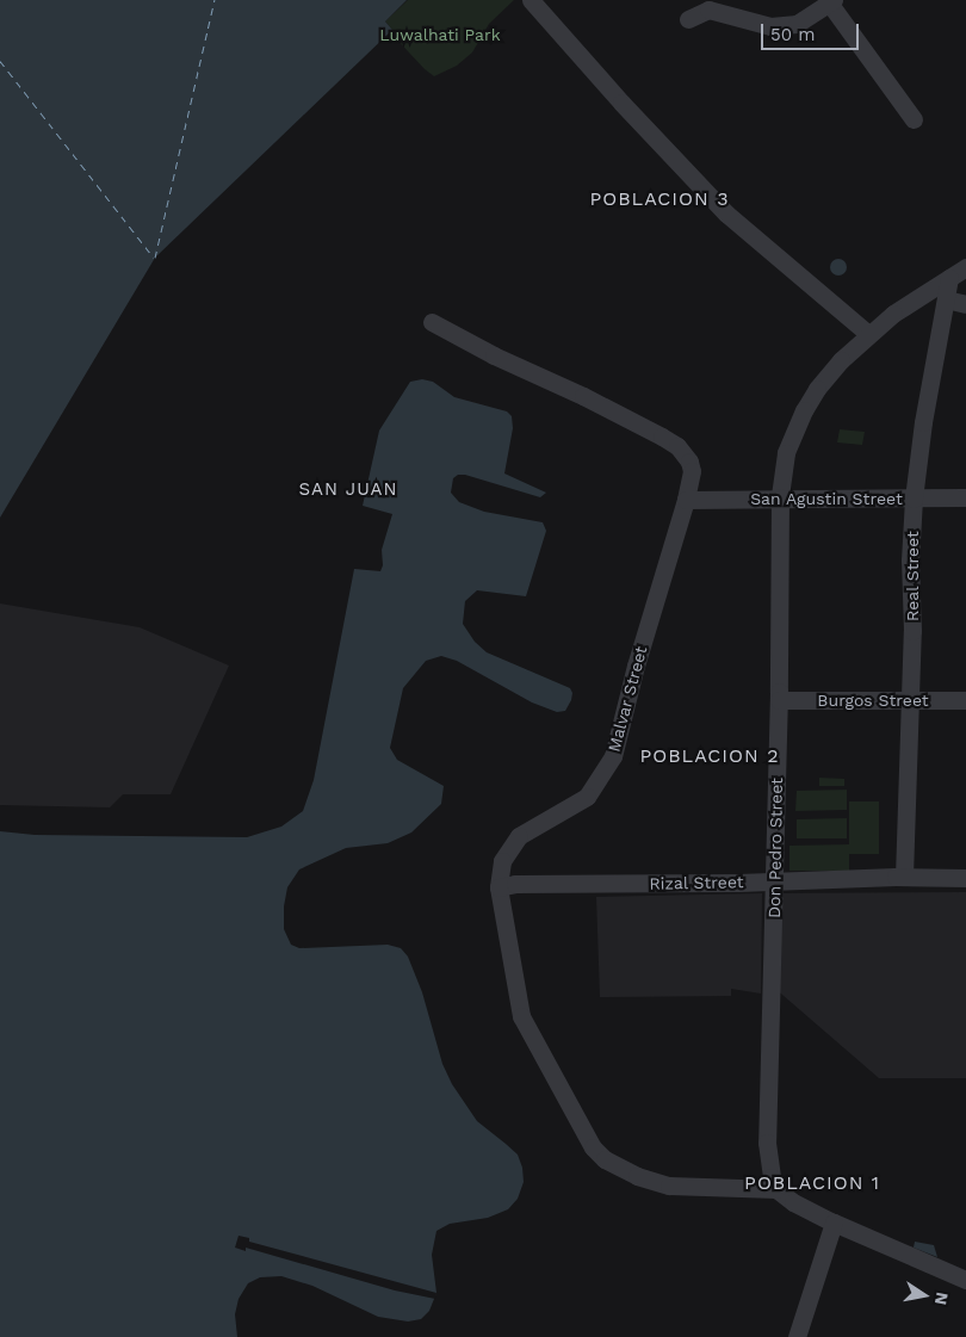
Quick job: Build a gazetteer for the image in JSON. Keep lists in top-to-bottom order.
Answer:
{
  "streets": {
    "street": [
      "San Agustin Street",
      "Real Street",
      "Malvar Street",
      "Burgos Street",
      "Don Pedro Street",
      "Rizal Street"
    ]
  },
  "crossings": [
    ["San Agustin Street", "Real Street"],
    ["San Agustin Street", "Malvar Street"],
    ["San Agustin Street", "Don Pedro Street"],
    ["Real Street", "Burgos Street"],
    ["Real Street", "Don Pedro Street"],
    ["Real Street", "Rizal Street"],
    ["Malvar Street", "Rizal Street"],
    ["Burgos Street", "Don Pedro Street"],
    ["Don Pedro Street", "Rizal Street"]
  ],
  "districts": [
    "POBLACION 3",
    "SAN JUAN",
    "POBLACION 2",
    "POBLACION 1"
  ],
  "parks": ["Luwalhati Park"],
  "scale_bar": "50 m",
  "north": "right"
}
